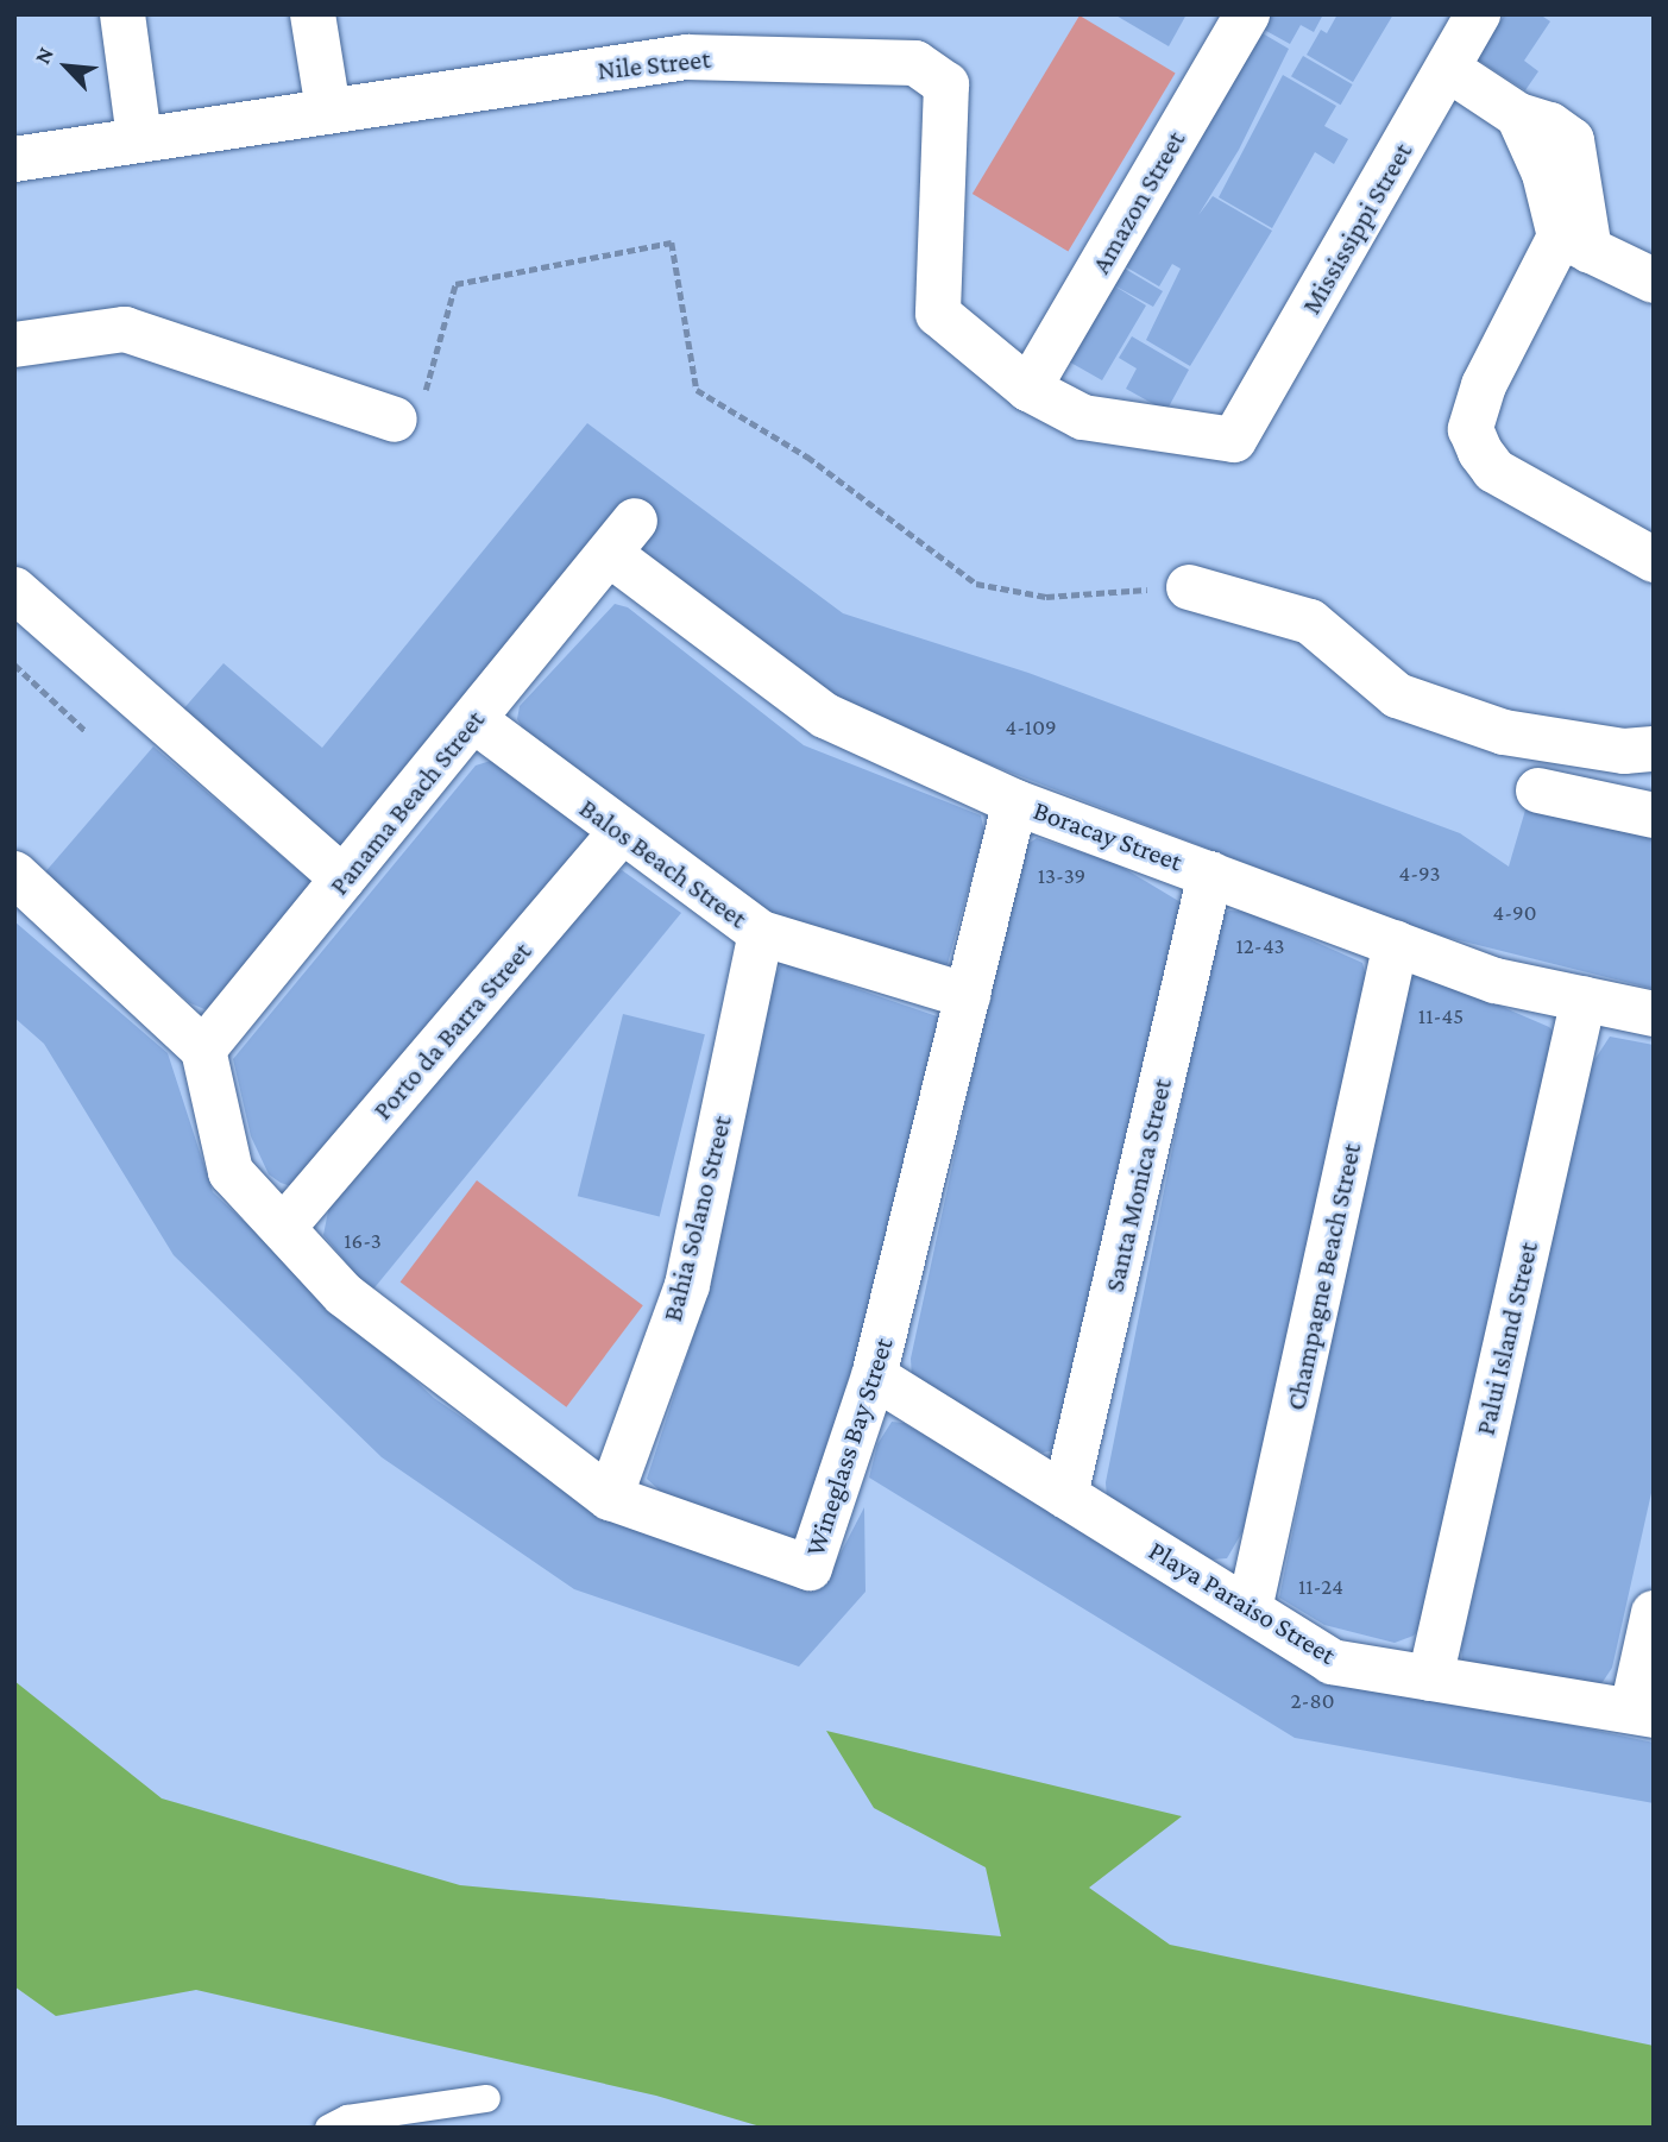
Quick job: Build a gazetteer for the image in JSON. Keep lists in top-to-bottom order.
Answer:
{
  "streets": {
    "street": [
      "Nile Street",
      "Amazon Street",
      "Mississippi Street",
      "Panama Beach Street",
      "Boracay Street",
      "Balos Beach Street",
      "Porto da Barra Street",
      "Santa Monica Street",
      "Bahia Solano Street",
      "Champagne Beach Street",
      "Palui Island Street",
      "Wineglass Bay Street",
      "Playa Paraiso Street"
    ]
  },
  "crossings": [
    ["Nile Street", "Amazon Street"],
    ["Nile Street", "Mississippi Street"],
    ["Amazon Street", "Mississippi Street"],
    ["Panama Beach Street", "Boracay Street"],
    ["Panama Beach Street", "Balos Beach Street"],
    ["Panama Beach Street", "Wineglass Bay Street"],
    ["Boracay Street", "Santa Monica Street"],
    ["Boracay Street", "Champagne Beach Street"],
    ["Boracay Street", "Palui Island Street"],
    ["Boracay Street", "Wineglass Bay Street"],
    ["Balos Beach Street", "Porto da Barra Street"],
    ["Balos Beach Street", "Bahia Solano Street"],
    ["Balos Beach Street", "Wineglass Bay Street"],
    ["Porto da Barra Street", "Wineglass Bay Street"],
    ["Santa Monica Street", "Playa Paraiso Street"],
    ["Bahia Solano Street", "Wineglass Bay Street"],
    ["Champagne Beach Street", "Playa Paraiso Street"],
    ["Palui Island Street", "Playa Paraiso Street"],
    ["Wineglass Bay Street", "Playa Paraiso Street"]
  ],
  "house_numbers": [
    "4-109",
    "4-93",
    "13-39",
    "4-90",
    "12-43",
    "11-45",
    "16-3",
    "11-24",
    "2-80"
  ],
  "north": "top left"
}
